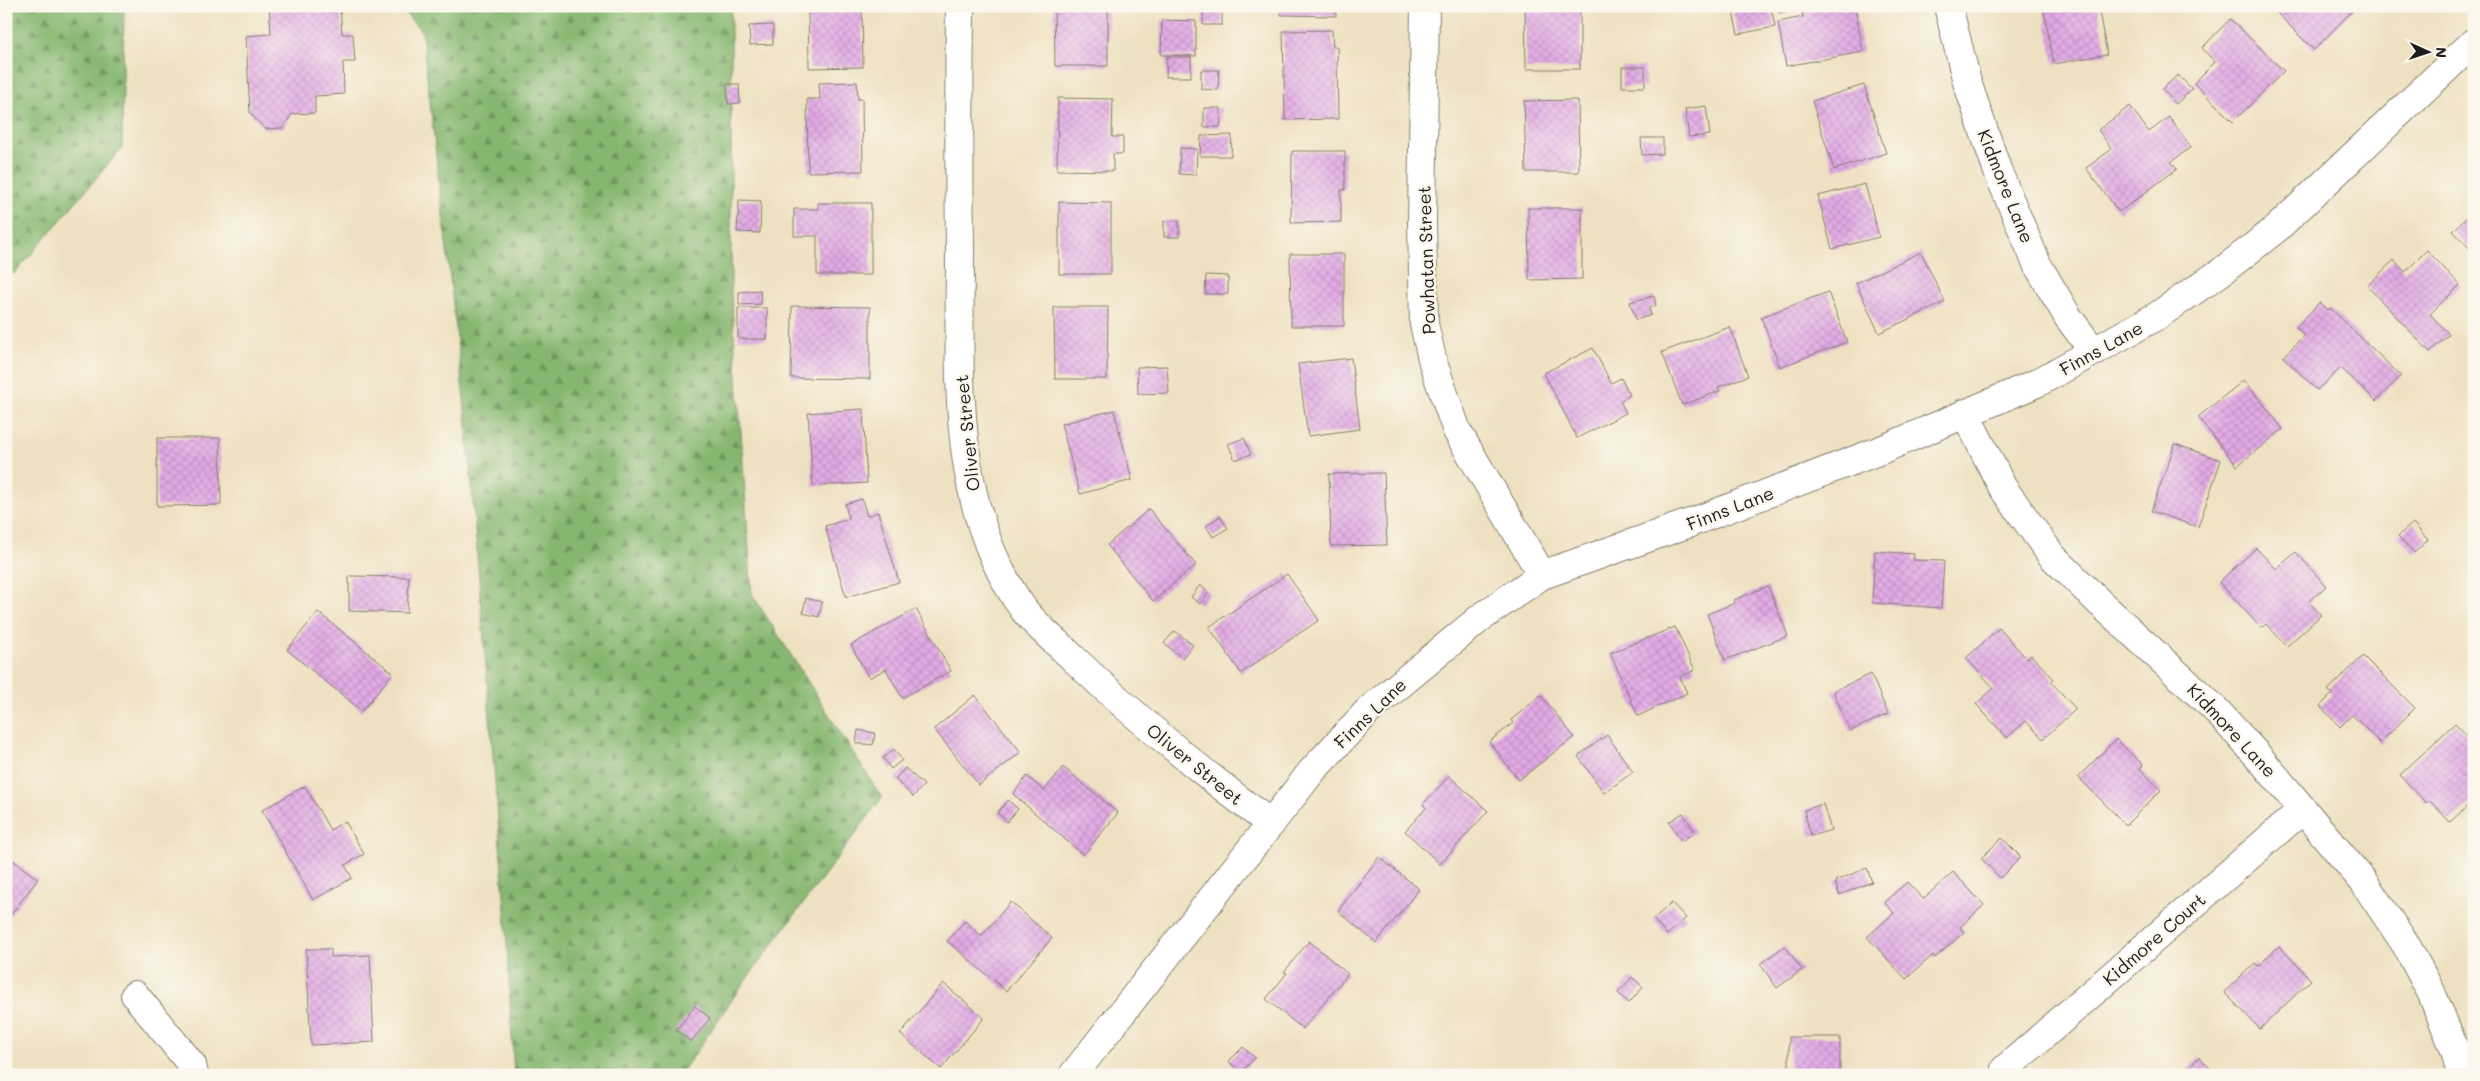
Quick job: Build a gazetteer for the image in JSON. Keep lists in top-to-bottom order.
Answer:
{
  "streets": {
    "street": [
      "Kidmore Lane",
      "Powhatan Street",
      "Finns Lane",
      "Oliver Street",
      "Kidmore Court"
    ]
  },
  "crossings": [
    ["Kidmore Lane", "Finns Lane"],
    ["Kidmore Lane", "Kidmore Court"],
    ["Powhatan Street", "Finns Lane"],
    ["Finns Lane", "Oliver Street"]
  ],
  "north": "right"
}
